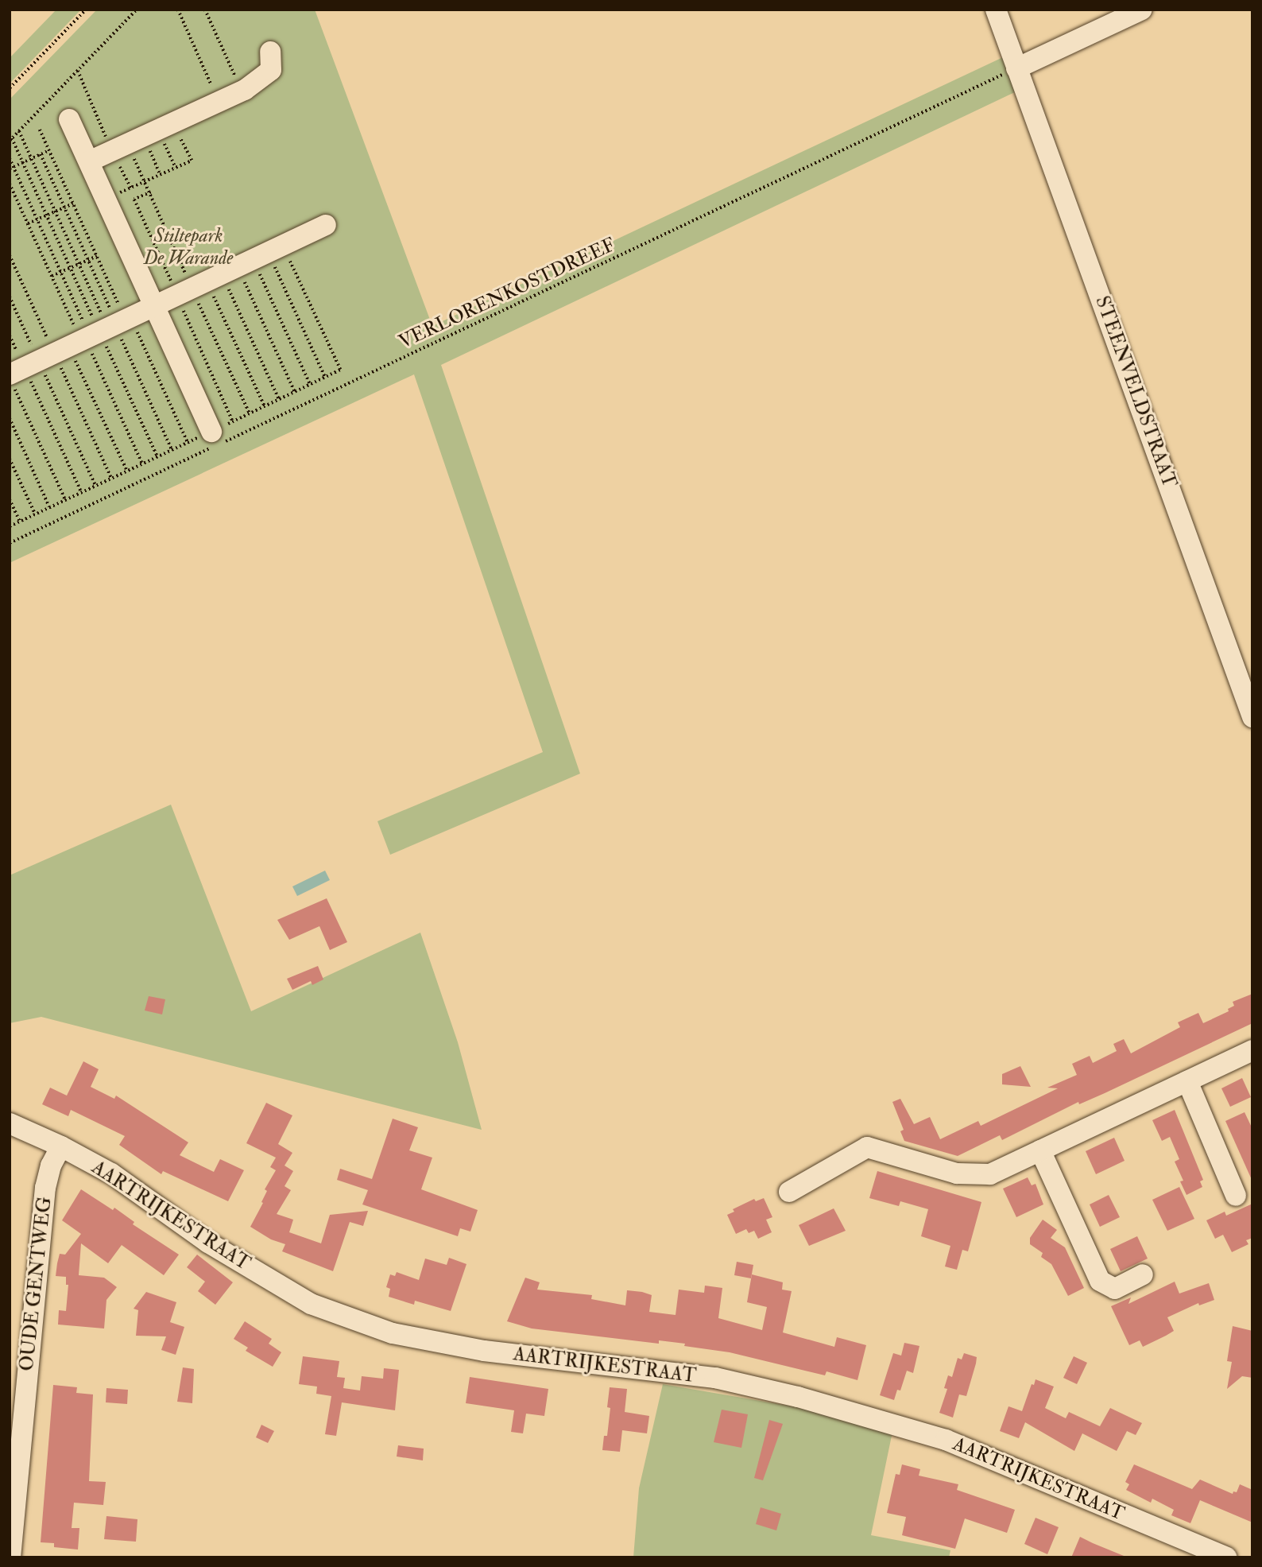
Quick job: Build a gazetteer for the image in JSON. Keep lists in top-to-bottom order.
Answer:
{
  "streets": {
    "street": ["STEENVELDSTRAAT", "AARTRIJKESTRAAT", "OUDE GENTWEG"],
    "path": ["VERLORENKOSTDREEF"]
  },
  "crossings": [
    ["VERLORENKOSTDREEF", "STEENVELDSTRAAT"],
    ["AARTRIJKESTRAAT", "OUDE GENTWEG"]
  ],
  "parks": ["Stiltepark De Warande"]
}
